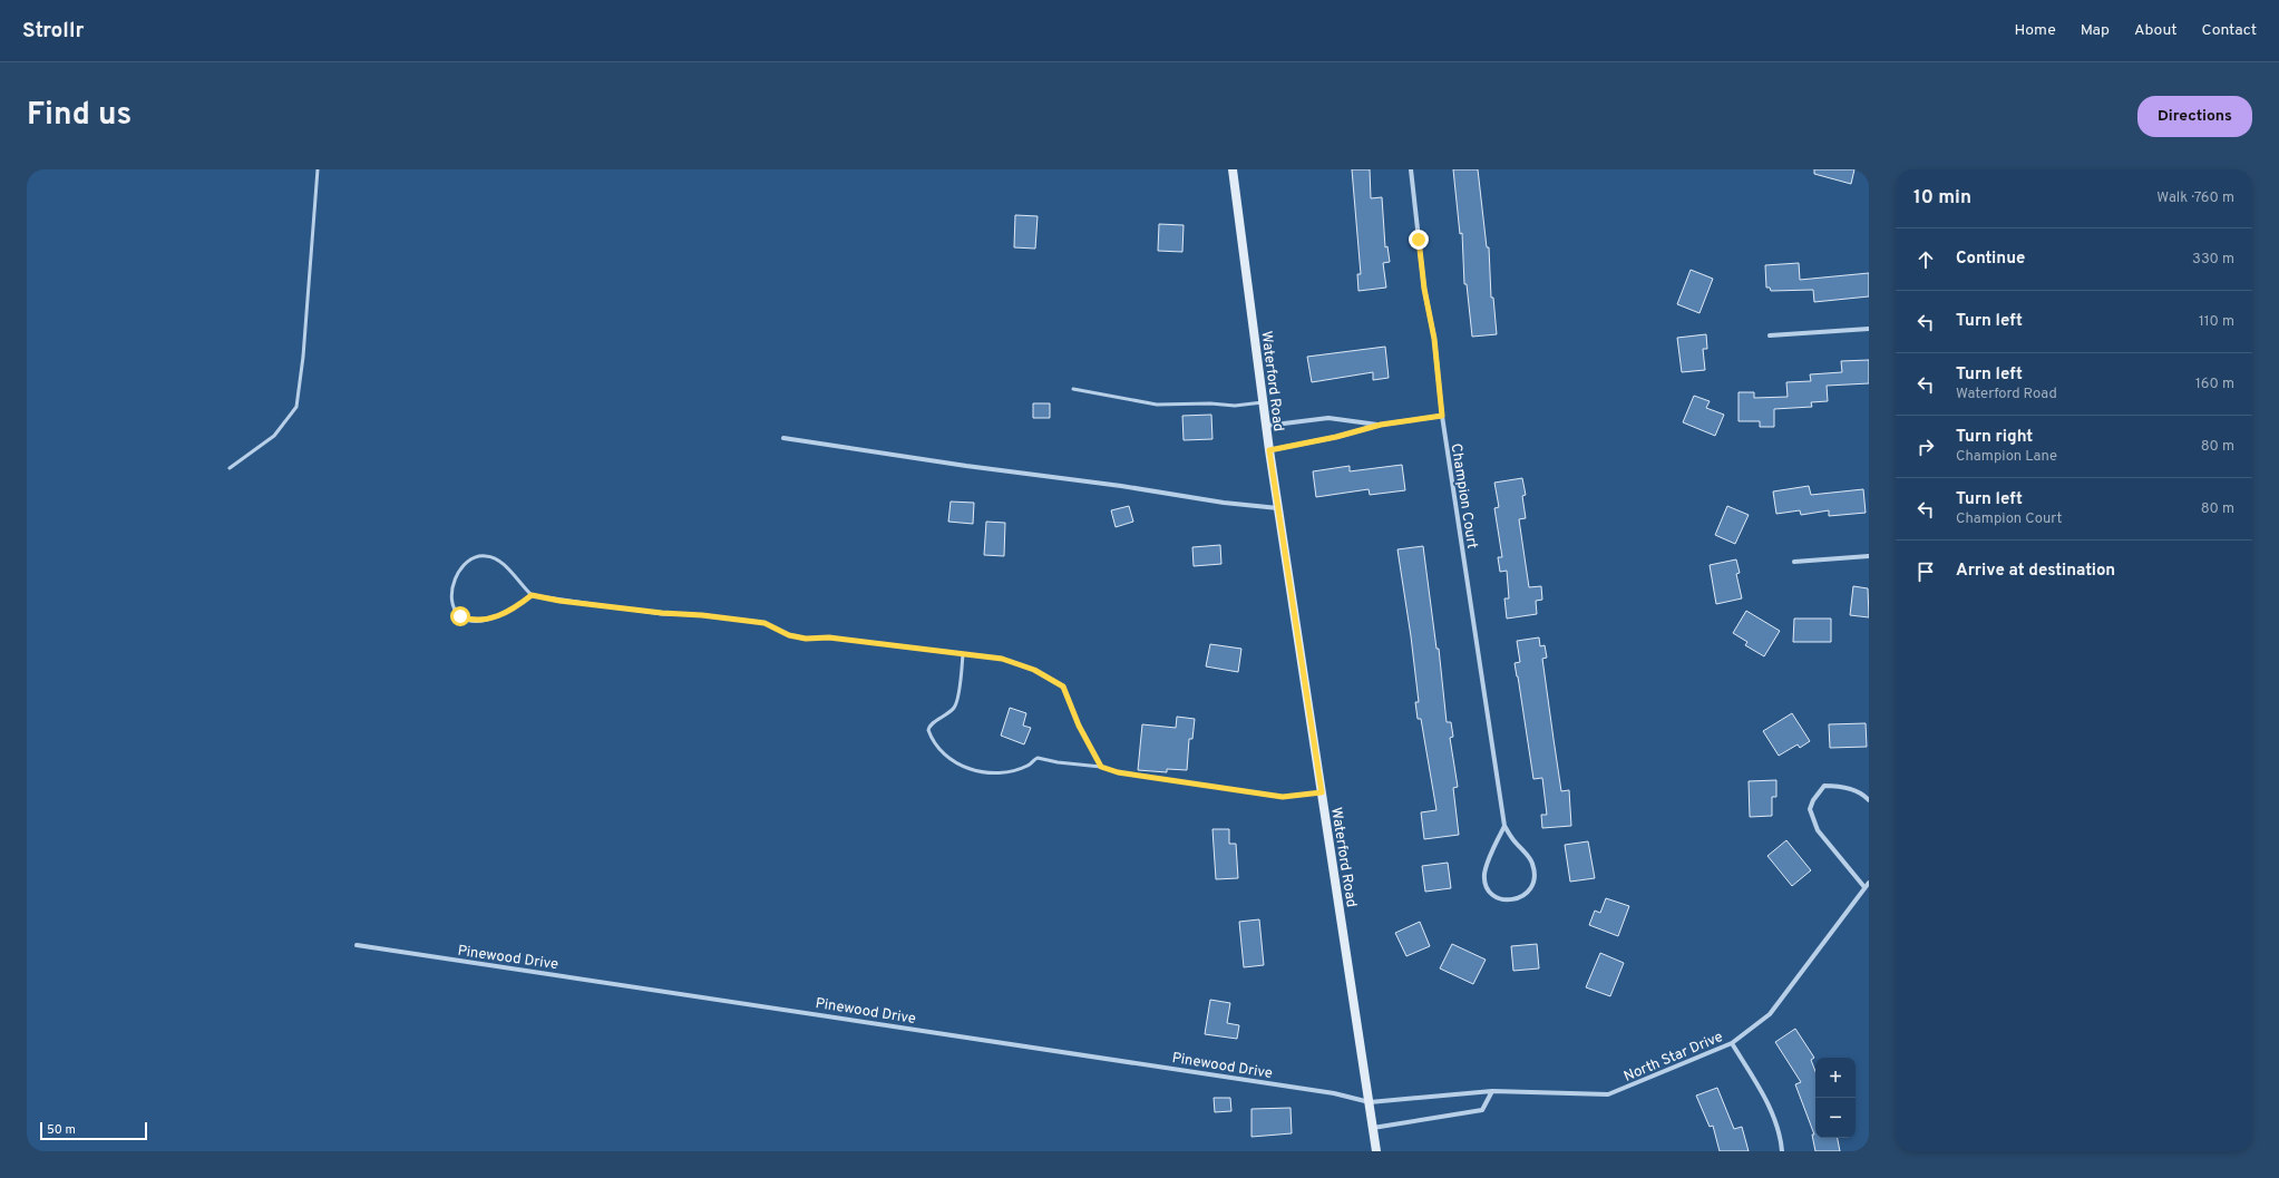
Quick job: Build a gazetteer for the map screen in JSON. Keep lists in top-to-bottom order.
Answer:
{
  "streets": {
    "main road": ["Waterford Road"],
    "street": ["Champion Court", "Pinewood Drive", "North Star Drive"]
  },
  "crossings": [
    ["Waterford Road", "Pinewood Drive"],
    ["Waterford Road", "North Star Drive"],
    ["Pinewood Drive", "North Star Drive"]
  ],
  "scale_bar": "50 m",
  "page": {
    "header": "Strollr",
    "nav": [
      "Home",
      "Map",
      "About",
      "Contact"
    ],
    "title": "Find us",
    "buttons": "Directions",
    "heading": ["10 min", "Walk · 760 m"],
    "list": [
      ["Continue", "330 m"],
      ["Turn left", "110 m"],
      ["Turn left", "Waterford Road", "160 m"],
      ["Turn right", "Champion Lane", "80 m"],
      ["Turn left", "Champion Court", "80 m"],
      "Arrive at destination"
    ],
    "map_buttons": ["+", "−"],
    "scale": "50 m"
  }
}
